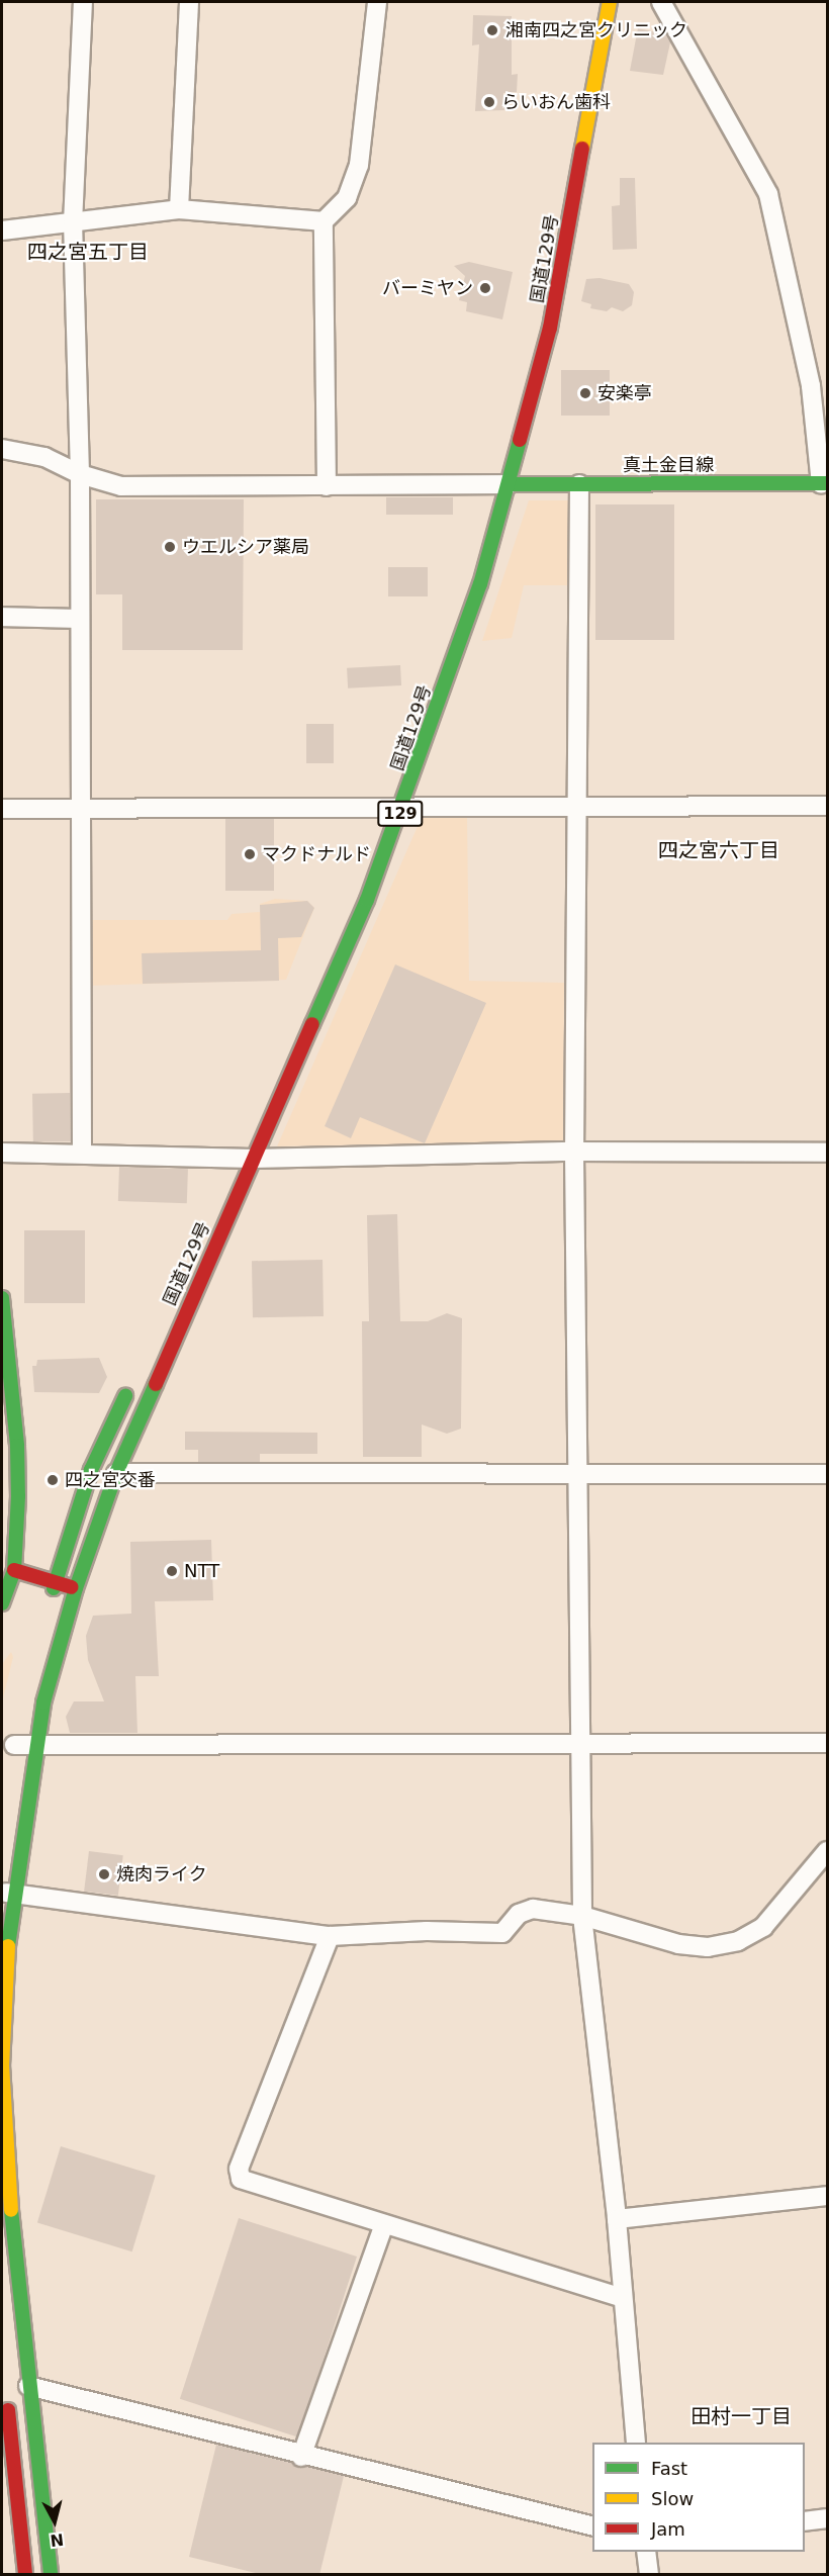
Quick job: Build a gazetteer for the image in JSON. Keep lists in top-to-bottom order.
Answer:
{
  "streets": {
    "main road": ["国道129号", "真土金目線", "129"]
  },
  "crossings": [
    ["国道129号", "真土金目線"]
  ],
  "districts": ["四之宮五丁目", "四之宮六丁目", "田村一丁目"],
  "places": [
    "湘南四之宮クリニック",
    "らいおん歯科",
    "バーミヤン",
    "安楽亭",
    "ウエルシア薬局",
    "マクドナルド",
    "四之宮交番",
    "NTT",
    "焼肉ライク"
  ],
  "legend": ["Fast", "Slow", "Jam"],
  "north": "bottom"
}
